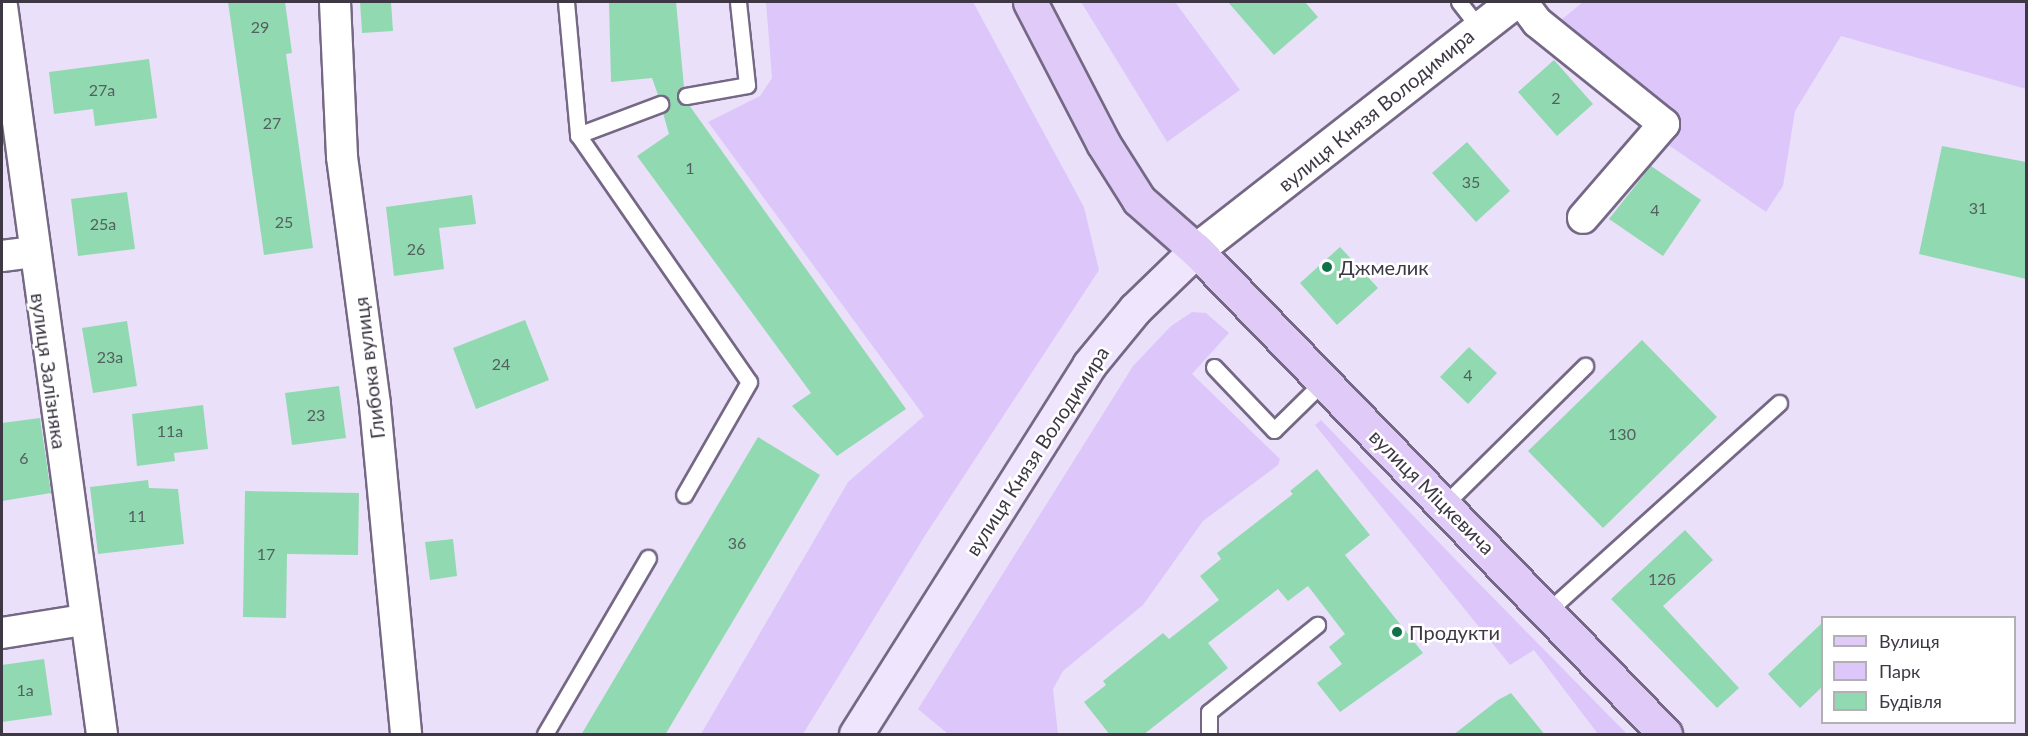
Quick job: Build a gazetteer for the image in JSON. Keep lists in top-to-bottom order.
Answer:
{
  "streets": {
    "main road": ["вулиця Князя Володимира", "вулиця Міцкевича"],
    "street": ["Глибока вулиця", "вулиця Залізняка"]
  },
  "crossings": [
    ["вулиця Князя Володимира", "вулиця Міцкевича"]
  ],
  "places": ["Джмелик", "Продукти"],
  "house_numbers": [
    "29",
    "27а",
    "2",
    "27",
    "1",
    "35",
    "31",
    "4",
    "25",
    "25а",
    "26",
    "23а",
    "24",
    "4",
    "23",
    "11а",
    "130",
    "6",
    "11",
    "36",
    "17",
    "12б",
    "1а"
  ],
  "legend": ["Вулиця", "Парк", "Будівля"]
}
